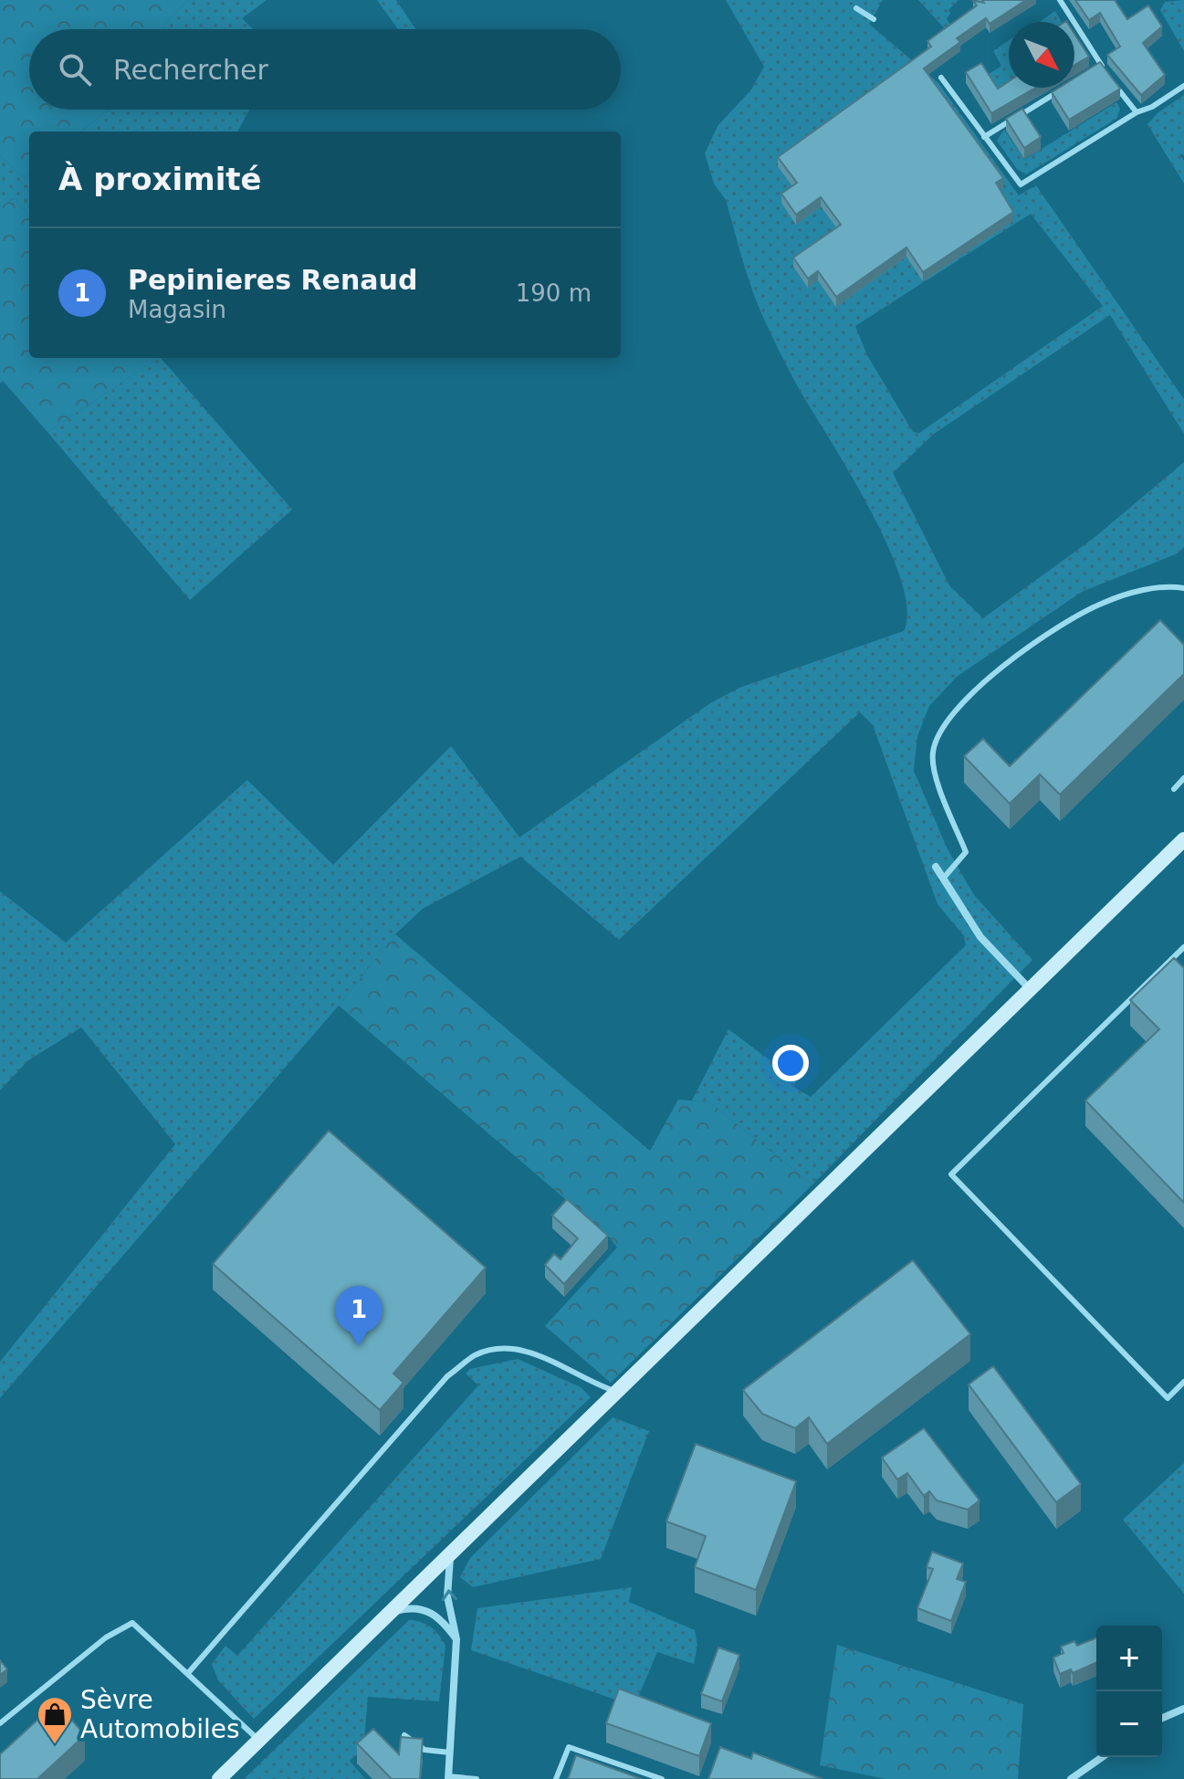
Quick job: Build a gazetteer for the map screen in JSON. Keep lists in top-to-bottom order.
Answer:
{
  "places": {
    "shop": ["Sèvre Automobiles"]
  },
  "north": "bottom right",
  "page": {
    "search": "Rechercher",
    "heading": "À proximité",
    "list": [
      {
        "mark": "1",
        "name": "Pepinieres Renaud",
        "note": "Magasin",
        "value": "190 m"
      }
    ],
    "pins": "1",
    "map_buttons": ["+", "−"]
  }
}
